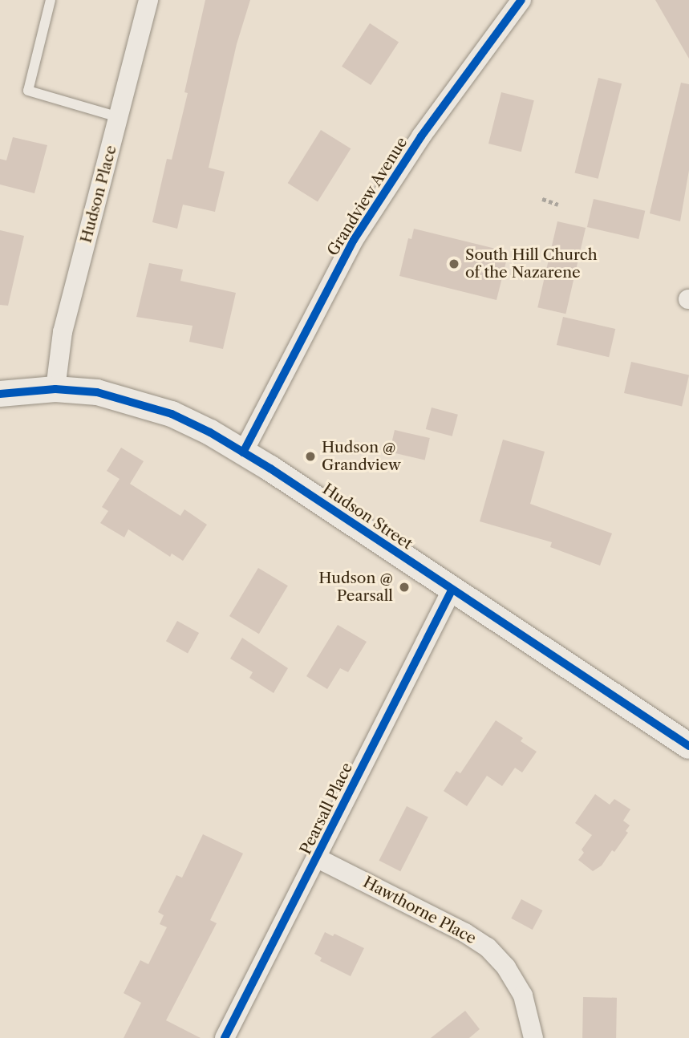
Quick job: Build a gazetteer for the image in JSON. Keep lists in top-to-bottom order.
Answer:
{
  "streets": {
    "street": [
      "Hudson Place",
      "Grandview Avenue",
      "Hudson Street",
      "Pearsall Place",
      "Hawthorne Place"
    ]
  },
  "crossings": [
    ["Hudson Place", "Hudson Street"],
    ["Grandview Avenue", "Hudson Street"],
    ["Hudson Street", "Pearsall Place"],
    ["Pearsall Place", "Hawthorne Place"]
  ],
  "places": ["South Hill Church of the Nazarene", "Hudson @ Grandview", "Hudson @ Pearsall"]
}
